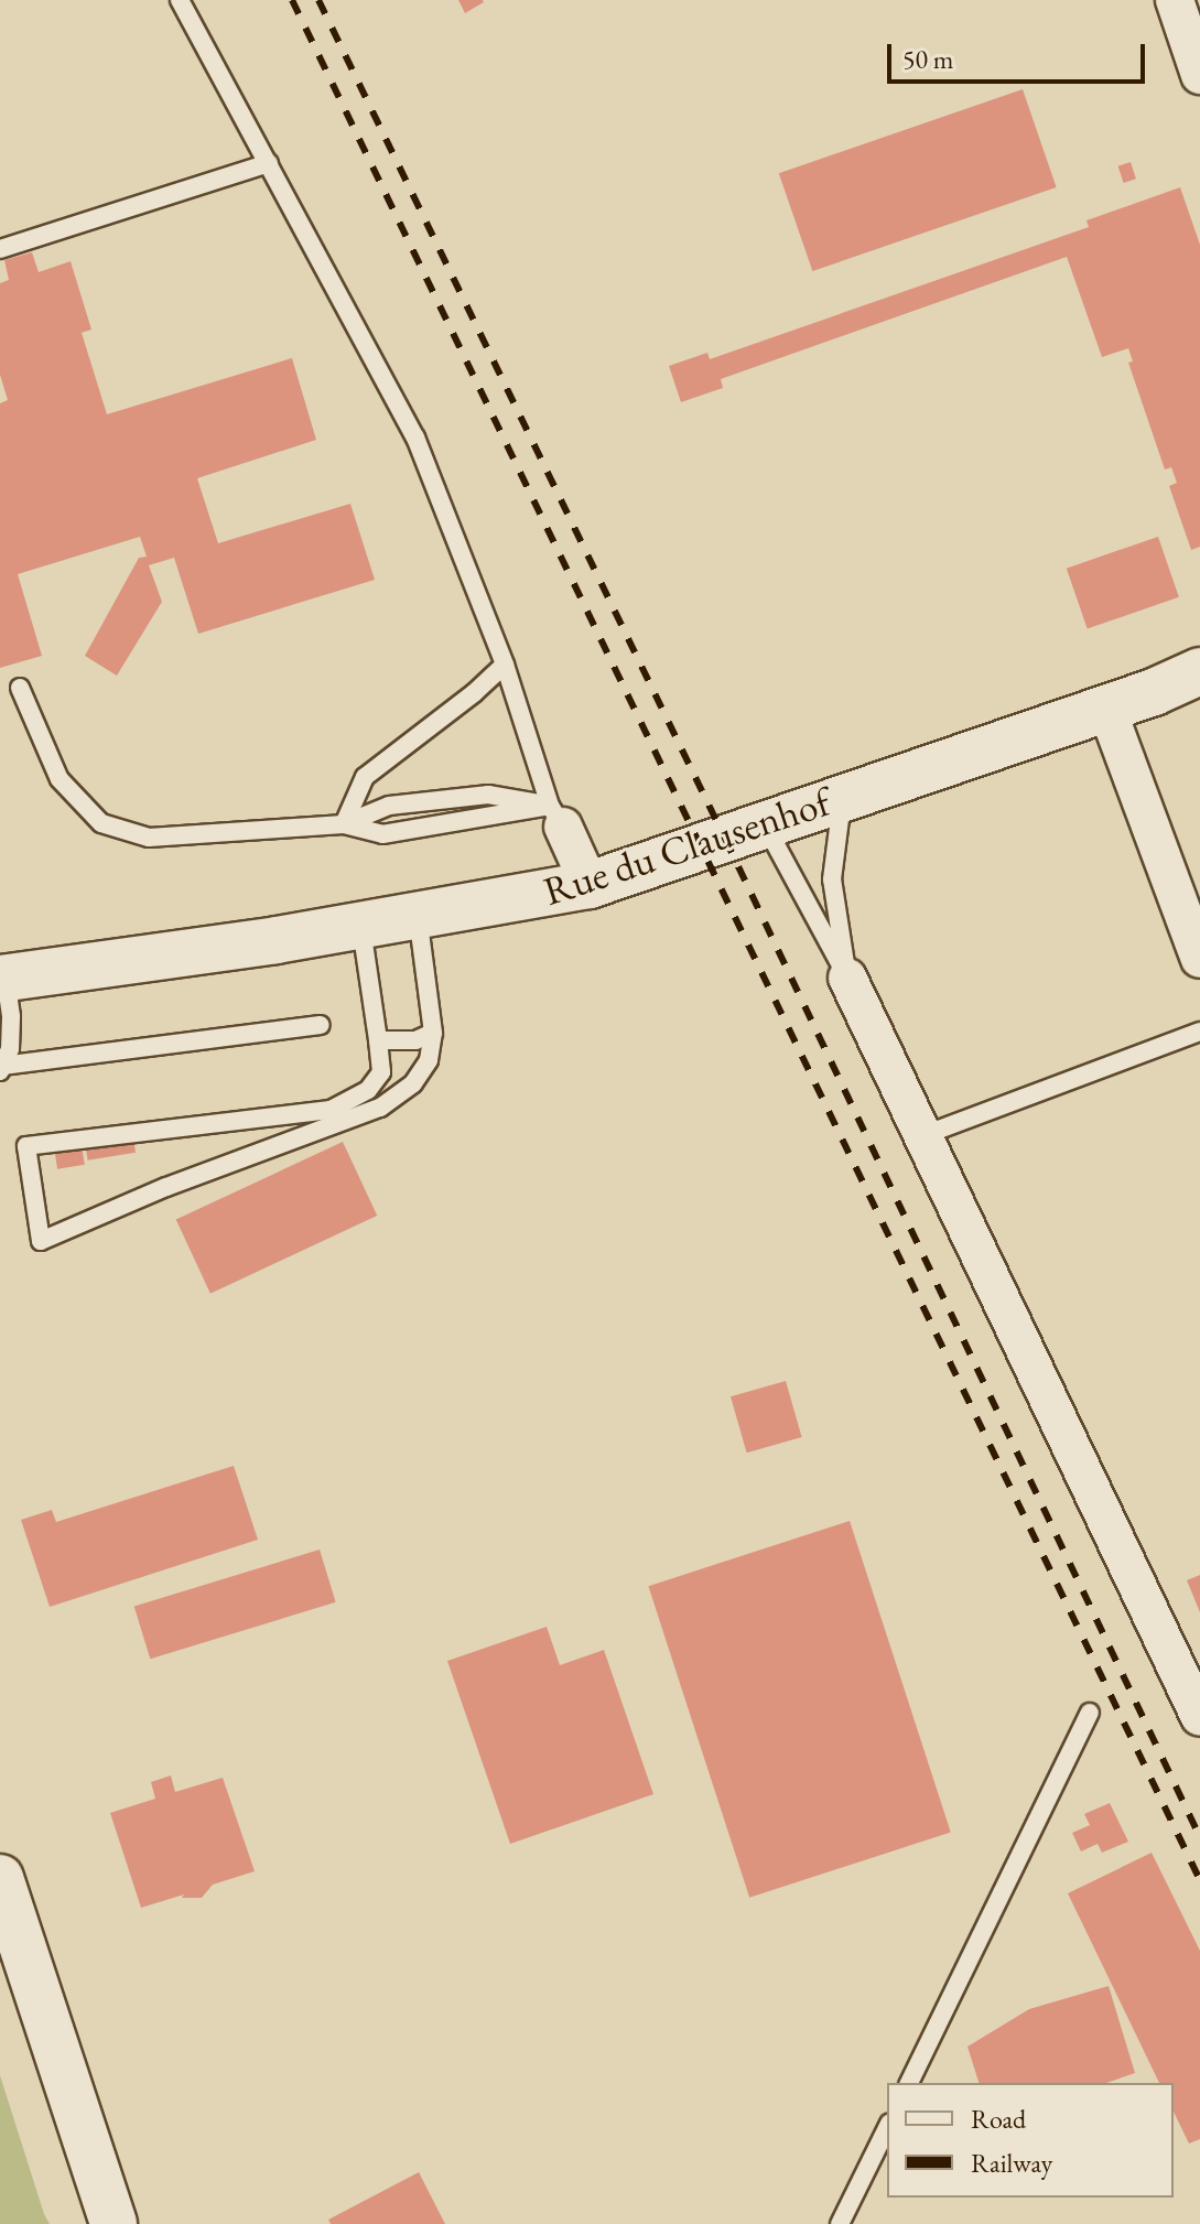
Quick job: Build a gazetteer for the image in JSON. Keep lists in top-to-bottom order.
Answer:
{
  "streets": {
    "street": ["Rue du Clausenhof"]
  },
  "legend": ["Road", "Railway"],
  "scale_bar": "50 m"
}
